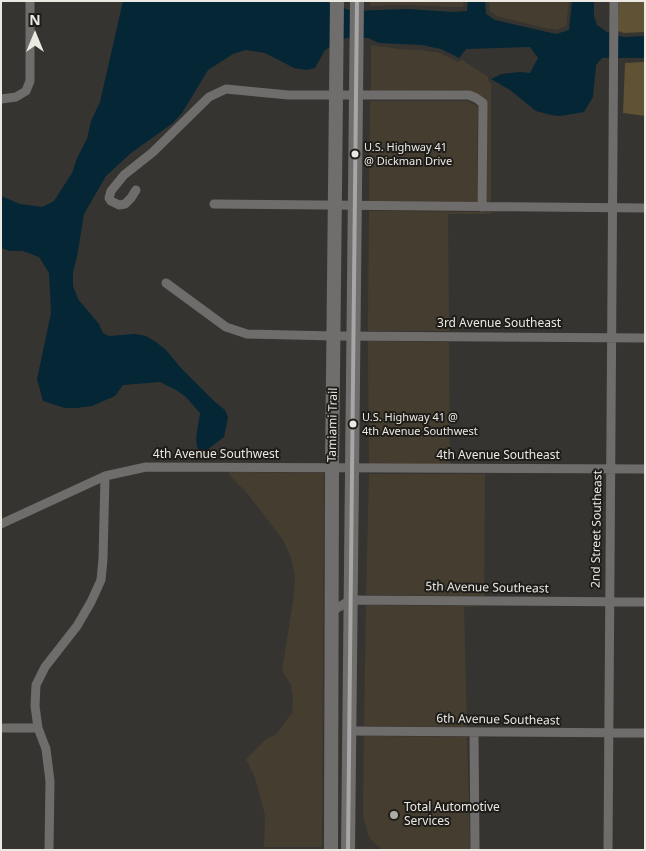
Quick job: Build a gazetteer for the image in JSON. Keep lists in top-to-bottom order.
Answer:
{
  "streets": {
    "main road": ["Tamiami Trail"],
    "street": [
      "3rd Avenue Southeast",
      "4th Avenue Southwest",
      "4th Avenue Southeast",
      "2nd Street Southeast",
      "5th Avenue Southeast",
      "6th Avenue Southeast"
    ]
  },
  "crossings": [
    ["3rd Avenue Southeast", "Tamiami Trail"],
    ["3rd Avenue Southeast", "2nd Street Southeast"],
    ["Tamiami Trail", "4th Avenue Southwest"],
    ["Tamiami Trail", "4th Avenue Southeast"],
    ["Tamiami Trail", "5th Avenue Southeast"],
    ["Tamiami Trail", "6th Avenue Southeast"],
    ["4th Avenue Southwest", "4th Avenue Southeast"],
    ["4th Avenue Southeast", "2nd Street Southeast"],
    ["2nd Street Southeast", "5th Avenue Southeast"],
    ["2nd Street Southeast", "6th Avenue Southeast"]
  ],
  "places": ["U.S. Highway 41 @ Dickman Drive", "U.S. Highway 41 @ 4th Avenue Southwest", "Total Automotive Services"],
  "north": "top"
}
